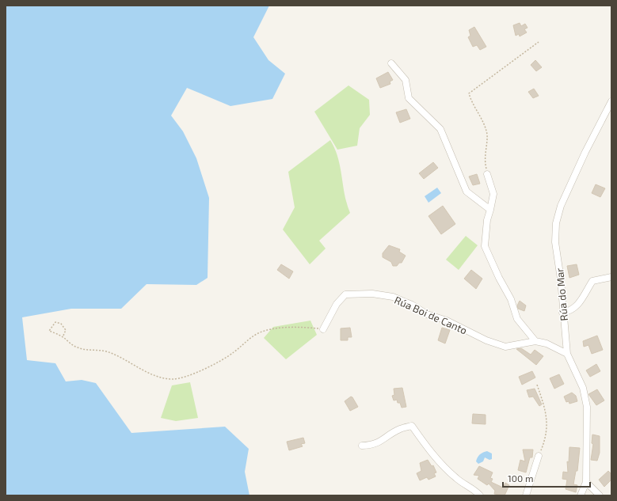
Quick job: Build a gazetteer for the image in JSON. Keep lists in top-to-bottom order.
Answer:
{
  "streets": {
    "street": ["Rúa do Mar", "Rúa Boi de Canto"]
  },
  "scale_bar": "100 m"
}
